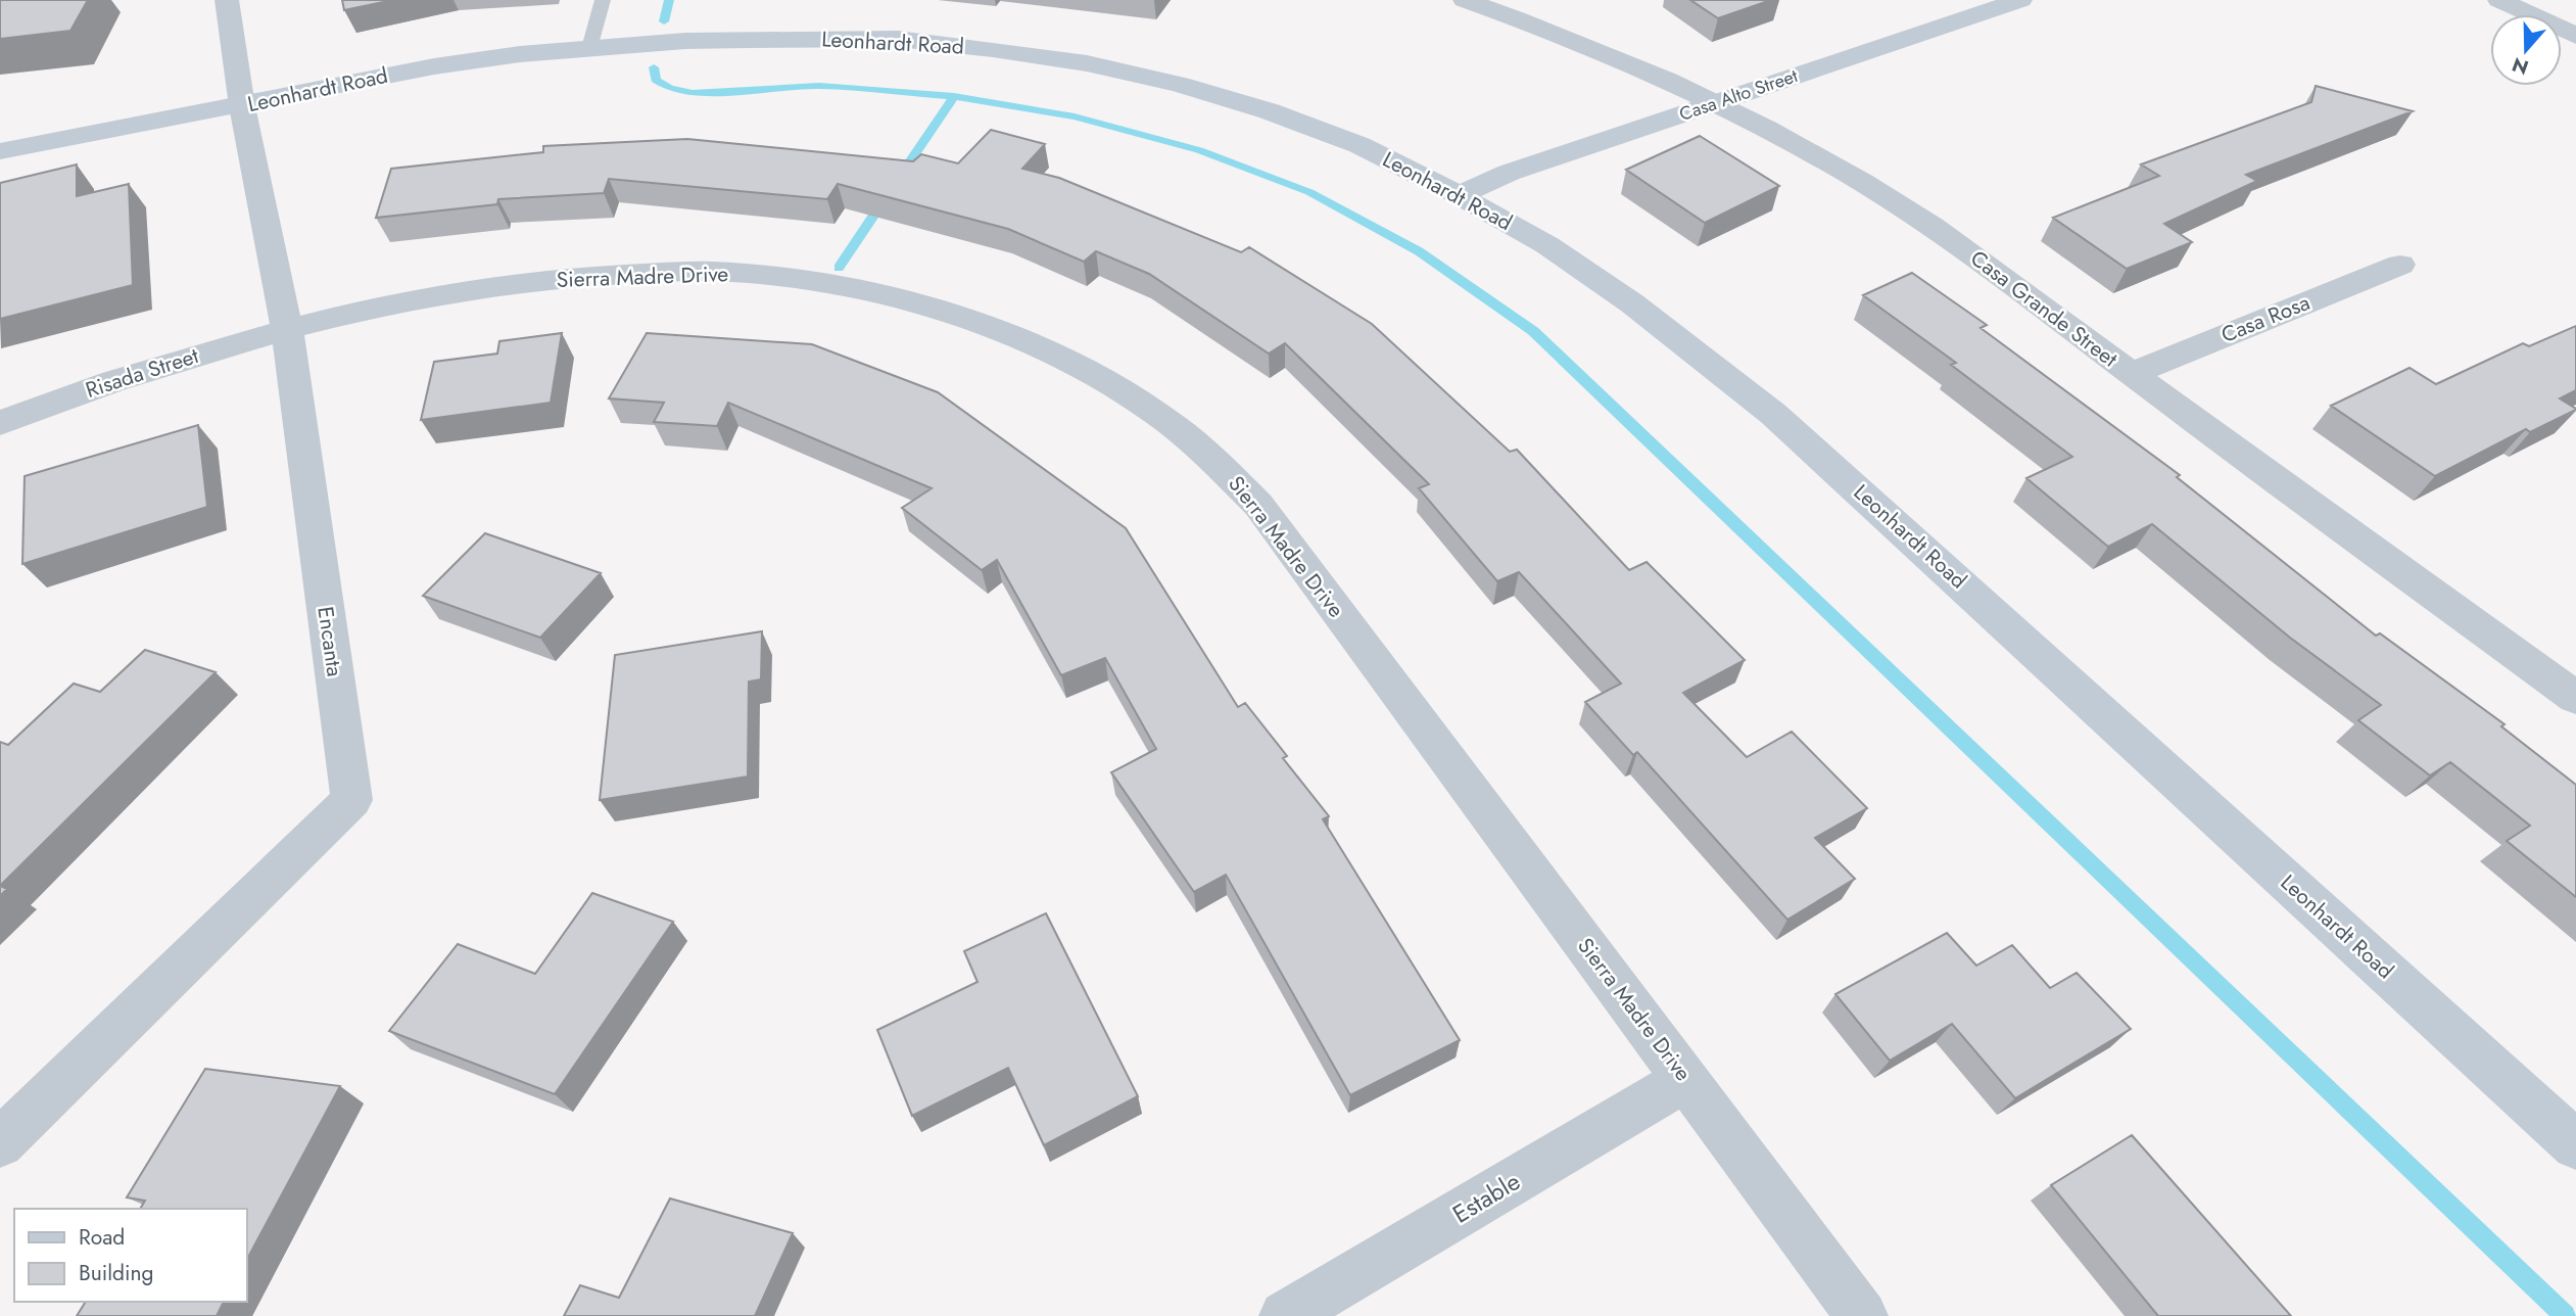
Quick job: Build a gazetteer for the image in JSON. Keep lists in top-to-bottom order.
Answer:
{
  "streets": {
    "street": [
      "Leonhardt Road",
      "Casa Alto Street",
      "Sierra Madre Drive",
      "Casa Grande Street",
      "Casa Rosa",
      "Risada Street",
      "Encanta",
      "Estable"
    ]
  },
  "crossings": [
    ["Leonhardt Road", "Casa Alto Street"],
    ["Leonhardt Road", "Encanta"],
    ["Casa Alto Street", "Casa Grande Street"],
    ["Sierra Madre Drive", "Risada Street"],
    ["Sierra Madre Drive", "Encanta"],
    ["Sierra Madre Drive", "Estable"],
    ["Casa Grande Street", "Casa Rosa"],
    ["Risada Street", "Encanta"]
  ],
  "legend": ["Road", "Building"],
  "north": "bottom"
}
